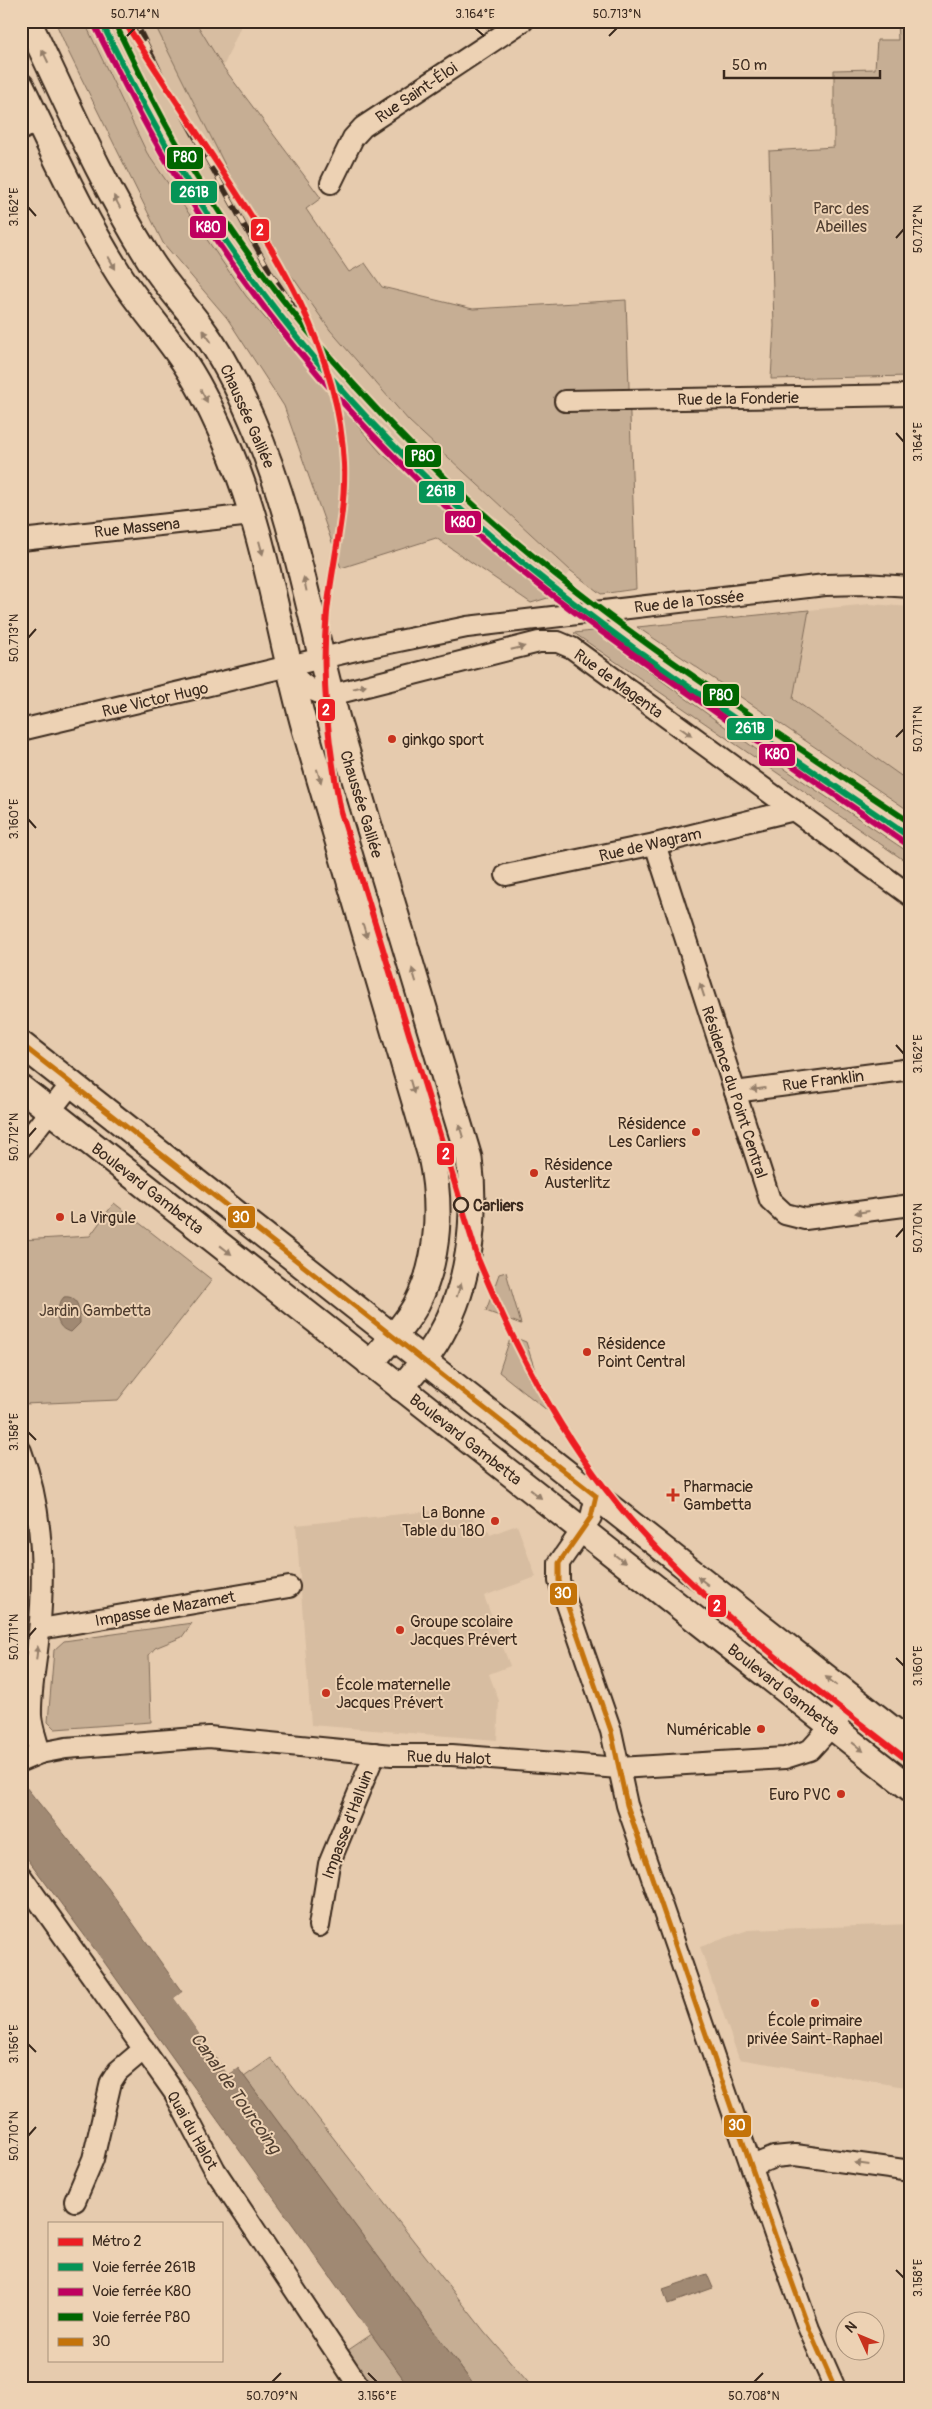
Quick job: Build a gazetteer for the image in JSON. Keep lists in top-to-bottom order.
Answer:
{
  "streets": {
    "main road": ["Chaussée Galilée", "Boulevard Gambetta"],
    "street": [
      "Rue Saint-Éloi",
      "Rue de la Fonderie",
      "Rue Massena",
      "Rue de la Tossée",
      "Rue de Magenta",
      "Rue Victor Hugo",
      "Rue de Wagram",
      "Rue Franklin",
      "Résidence du Point Central",
      "Impasse de Mazamet",
      "Rue du Halot",
      "Impasse d'Halluin",
      "Quai du Halot"
    ]
  },
  "crossings": [
    ["Chaussée Galilée", "Rue Massena"],
    ["Chaussée Galilée", "Rue de la Tossée"],
    ["Chaussée Galilée", "Rue de Magenta"],
    ["Chaussée Galilée", "Rue Victor Hugo"],
    ["Chaussée Galilée", "Boulevard Gambetta"],
    ["Rue de la Tossée", "Rue Victor Hugo"],
    ["Rue de Magenta", "Rue de Wagram"],
    ["Rue de Wagram", "Résidence du Point Central"],
    ["Rue Franklin", "Résidence du Point Central"],
    ["Boulevard Gambetta", "Rue du Halot"],
    ["Rue du Halot", "Impasse d'Halluin"]
  ],
  "one_way": ["Rue de Magenta", "Rue Franklin", "Résidence du Point Central"],
  "water": ["Canal de Tourcoing"],
  "parks": ["Parc des Abeilles", "Jardin Gambetta"],
  "places": {
    "other": [
      "ginkgo sport",
      "Résidence Les Carliers",
      "Résidence Austerlitz",
      "Carliers",
      "La Virgule",
      "Résidence Point Central",
      "La Bonne Table du 180",
      "Groupe scolaire Jacques Prévert",
      "École maternelle Jacques Prévert",
      "Numéricable",
      "Euro PVC",
      "École primaire privée Saint-Raphael"
    ],
    "health": ["Pharmacie Gambetta"]
  },
  "lines": [
    "metro line 2",
    "rail line 261B",
    "rail line P80",
    "rail line K80",
    "transit line 30"
  ],
  "legend": [
    "Métro 2",
    "Voie ferrée 261B",
    "Voie ferrée K80",
    "Voie ferrée P80",
    "30"
  ],
  "scale_bar": "50 m",
  "north": "top left",
  "coordinates": [
    "50.714°N",
    "3.164°E",
    "50.713°N",
    "3.162°E",
    "50.712°N",
    "50.711°N",
    "3.160°E",
    "50.710°N",
    "3.158°E",
    "3.156°E",
    "50.709°N",
    "50.708°N"
  ]
}
